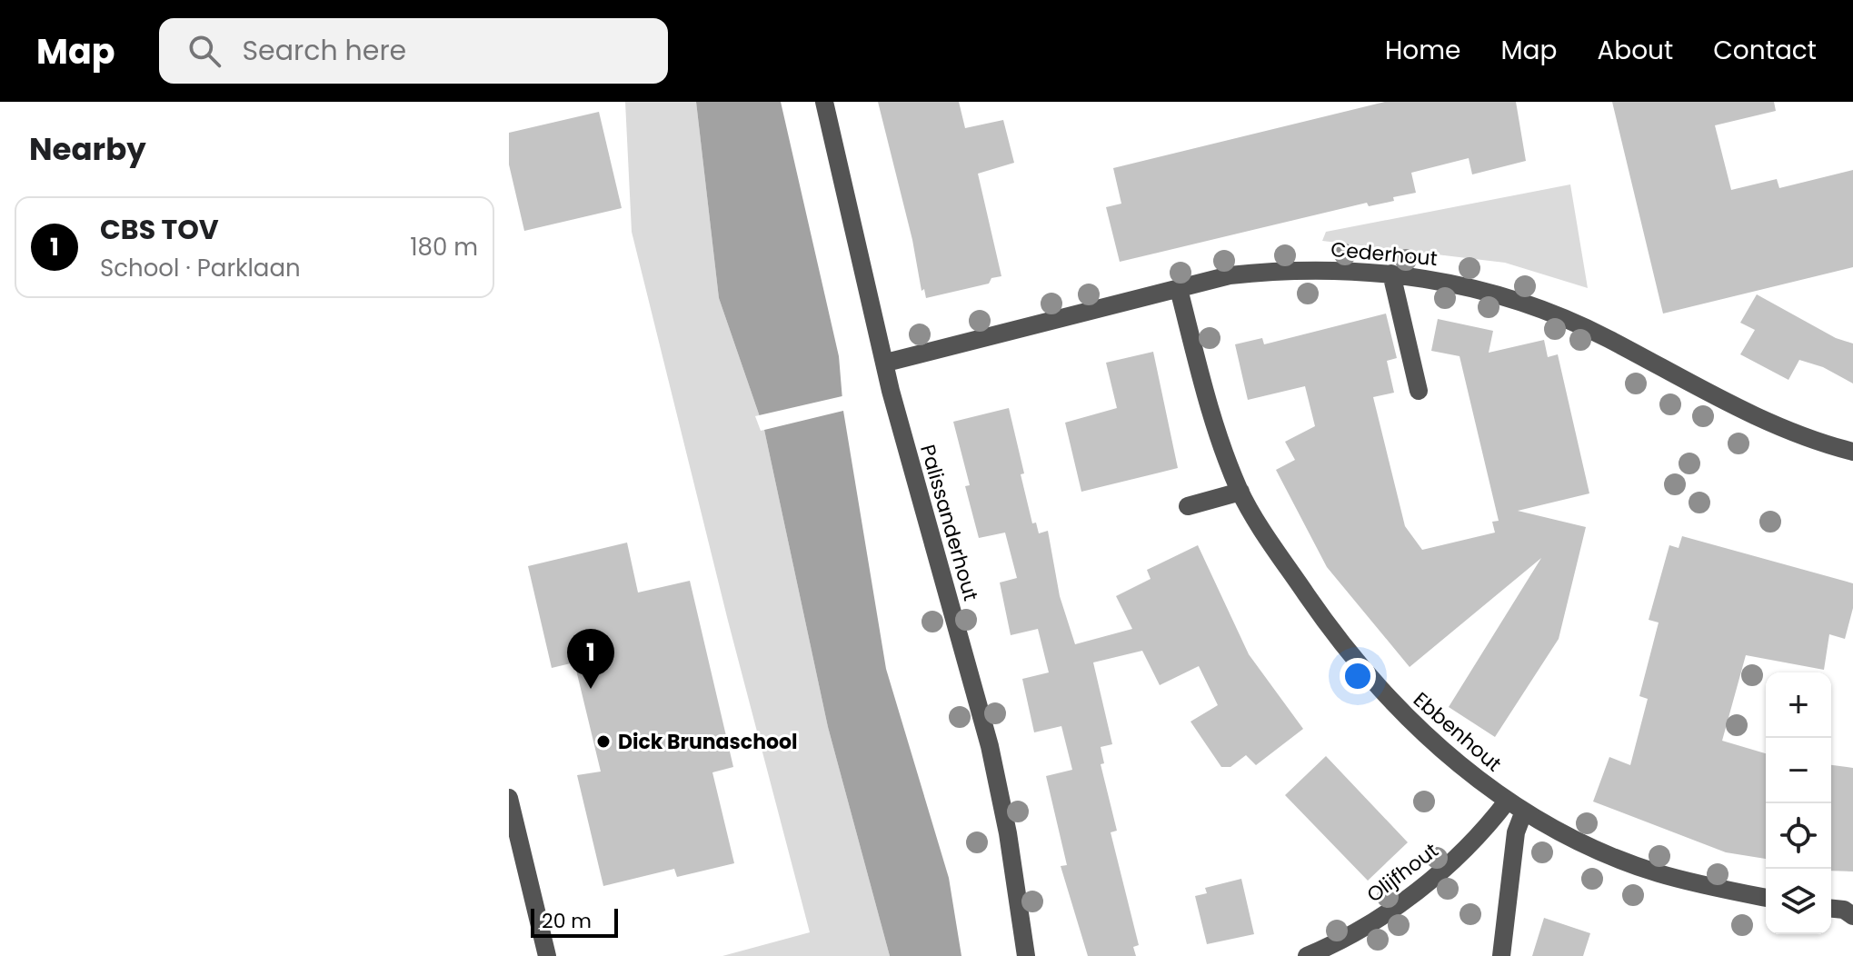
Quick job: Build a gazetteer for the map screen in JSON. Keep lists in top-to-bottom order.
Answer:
{
  "streets": {
    "street": [
      "Cederhout",
      "Palissanderhout",
      "Ebbenhout",
      "Olijfhout"
    ]
  },
  "crossings": [
    ["Cederhout", "Palissanderhout"],
    ["Cederhout", "Ebbenhout"],
    ["Ebbenhout", "Olijfhout"]
  ],
  "places": ["Dick Brunaschool"],
  "scale_bar": "20 m",
  "page": {
    "header": "Map",
    "search": "Search here",
    "nav": [
      "Home",
      "Map",
      "About",
      "Contact"
    ],
    "heading": "Nearby",
    "list": [
      {
        "mark": "1",
        "name": "CBS TOV",
        "note": "School · Parklaan",
        "value": "180 m"
      }
    ],
    "pins": "1",
    "map_buttons": ["+", "−"],
    "scale": "20 m"
  }
}
